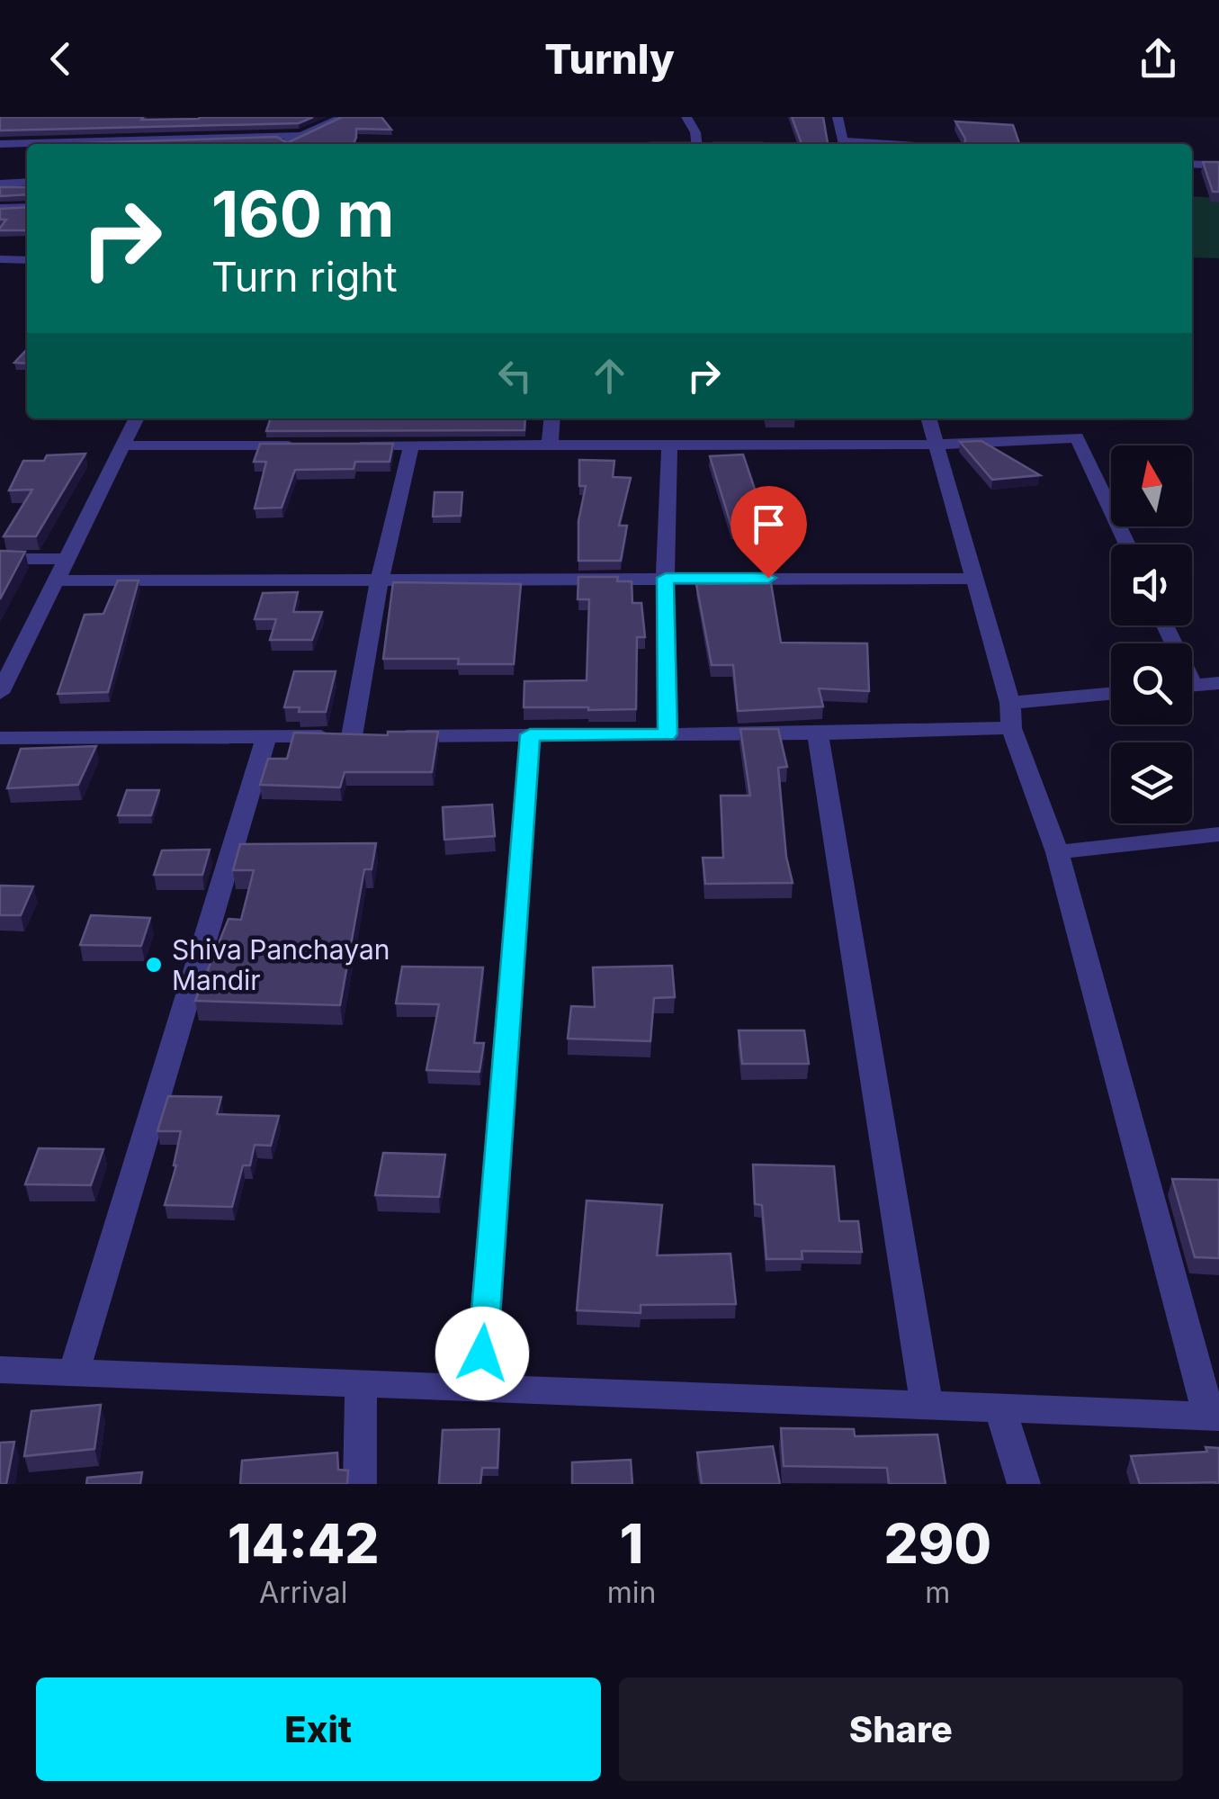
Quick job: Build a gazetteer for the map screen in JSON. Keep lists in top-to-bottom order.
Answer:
{
  "places": ["Shiva Panchayan Mandir"],
  "north": "top",
  "page": {
    "header": "Turnly",
    "turn": ["160 m", "Turn right"],
    "eta": [
      "14:42",
      "Arrival",
      "1",
      "min",
      "290",
      "m"
    ],
    "buttons": ["Exit", "Share"]
  }
}
